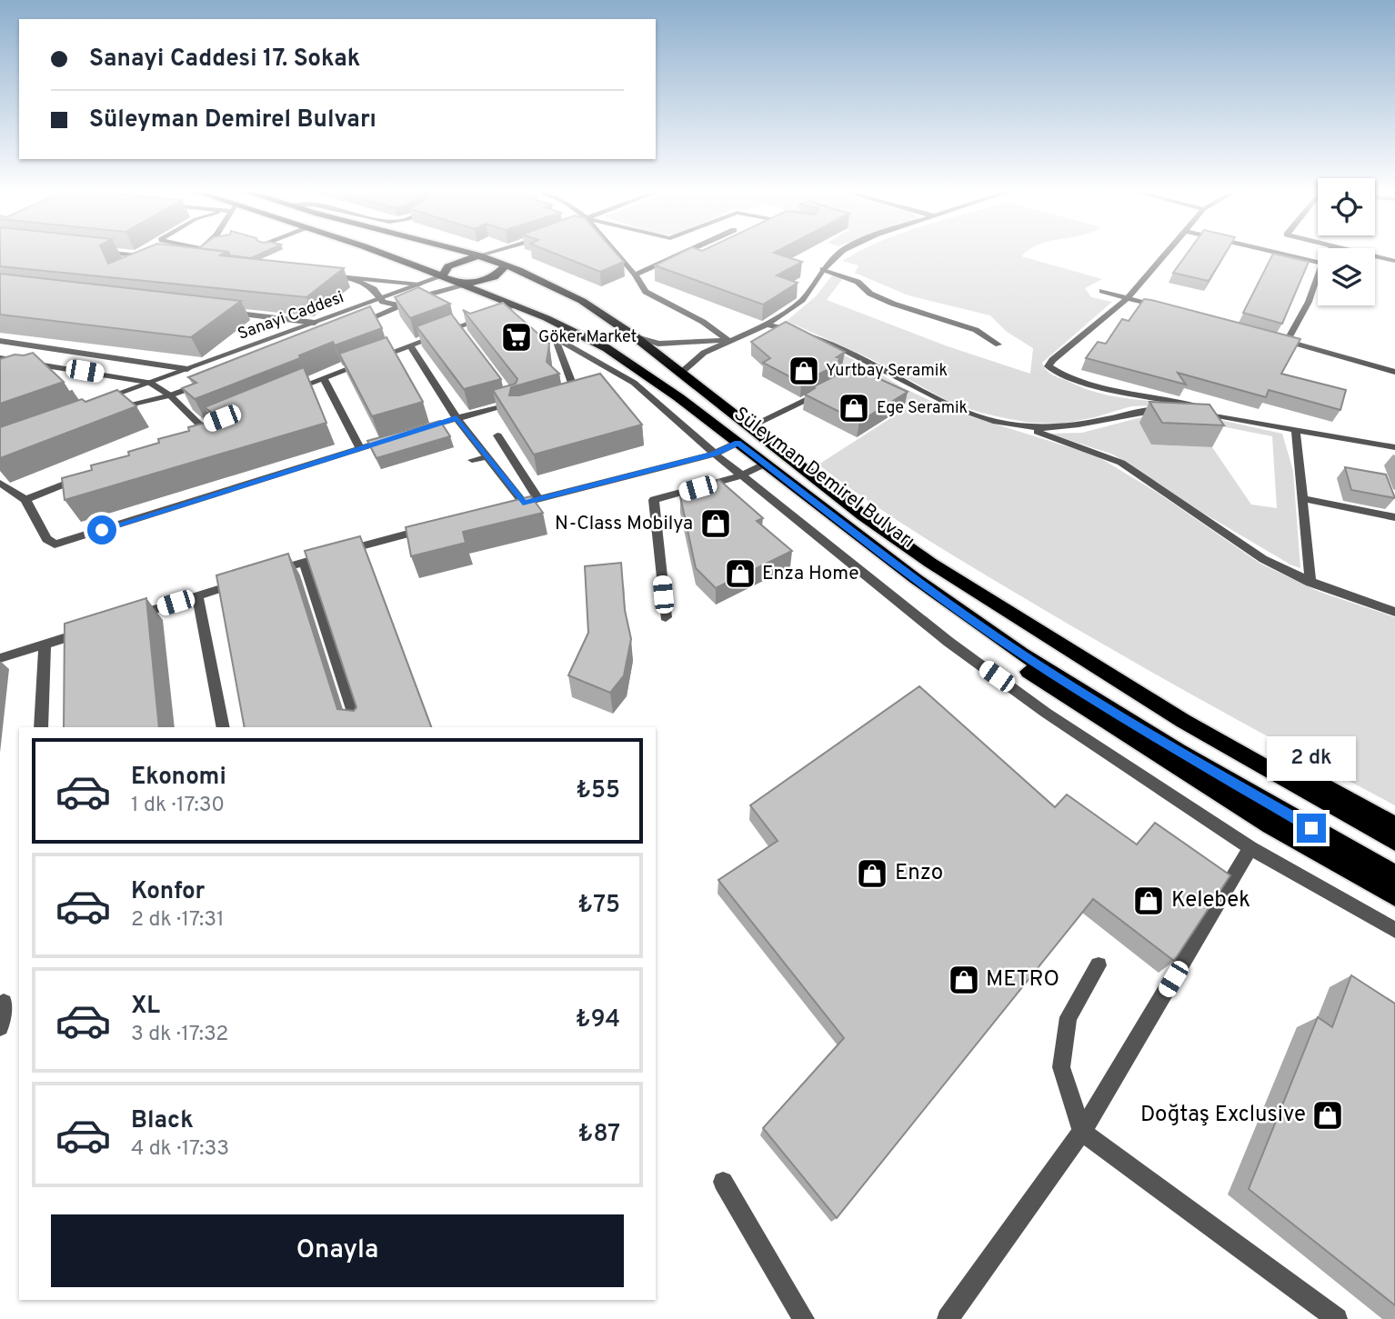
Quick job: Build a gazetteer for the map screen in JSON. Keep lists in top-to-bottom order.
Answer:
{
  "streets": {
    "highway": ["Süleyman Demirel Bulvarı"],
    "street": ["Sanayi Caddesi"]
  },
  "crossings": [
    ["Sanayi Caddesi", "Süleyman Demirel Bulvarı"]
  ],
  "places": {
    "supermarket": ["Göker Market"],
    "shop": [
      "Yurtbay Seramik",
      "Ege Seramik",
      "N-Class Mobilya",
      "Enza Home",
      "Enzo",
      "Kelebek",
      "METRO",
      "Doğtaş Exclusive"
    ]
  },
  "page": {
    "banner": ["Sanayi Caddesi 17. Sokak", "Süleyman Demirel Bulvarı"],
    "bubble": "2 dk",
    "list": [
      {
        "name": "Ekonomi",
        "note": "1 dk · 17:30",
        "value": "₺55"
      },
      {
        "name": "Konfor",
        "note": "2 dk · 17:31",
        "value": "₺75"
      },
      {
        "name": "XL",
        "note": "3 dk · 17:32",
        "value": "₺94"
      },
      {
        "name": "Black",
        "note": "4 dk · 17:33",
        "value": "₺87"
      }
    ],
    "buttons": "Onayla"
  }
}
